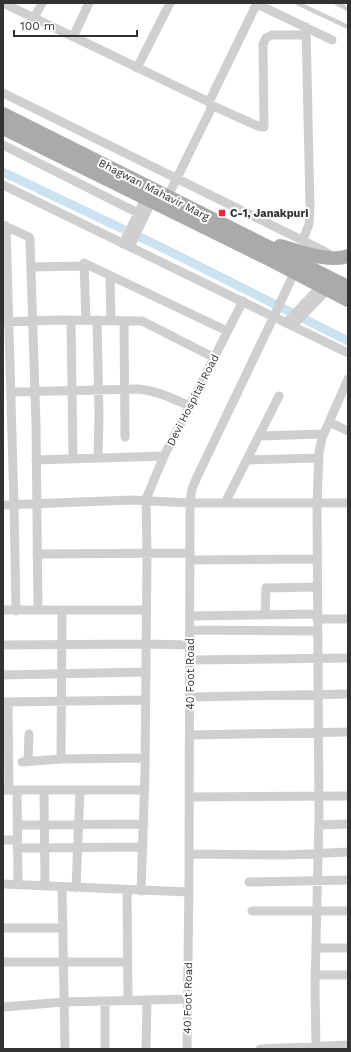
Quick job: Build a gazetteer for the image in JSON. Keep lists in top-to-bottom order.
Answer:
{
  "streets": {
    "main road": ["Bhagwan Mahavir Marg"],
    "street": ["Devi Hospital Road", "40 Foot Road"]
  },
  "crossings": [
    ["Bhagwan Mahavir Marg", "40 Foot Road"]
  ],
  "places": {
    "transit": ["C-1, Janakpuri"]
  },
  "scale_bar": "100 m"
}
